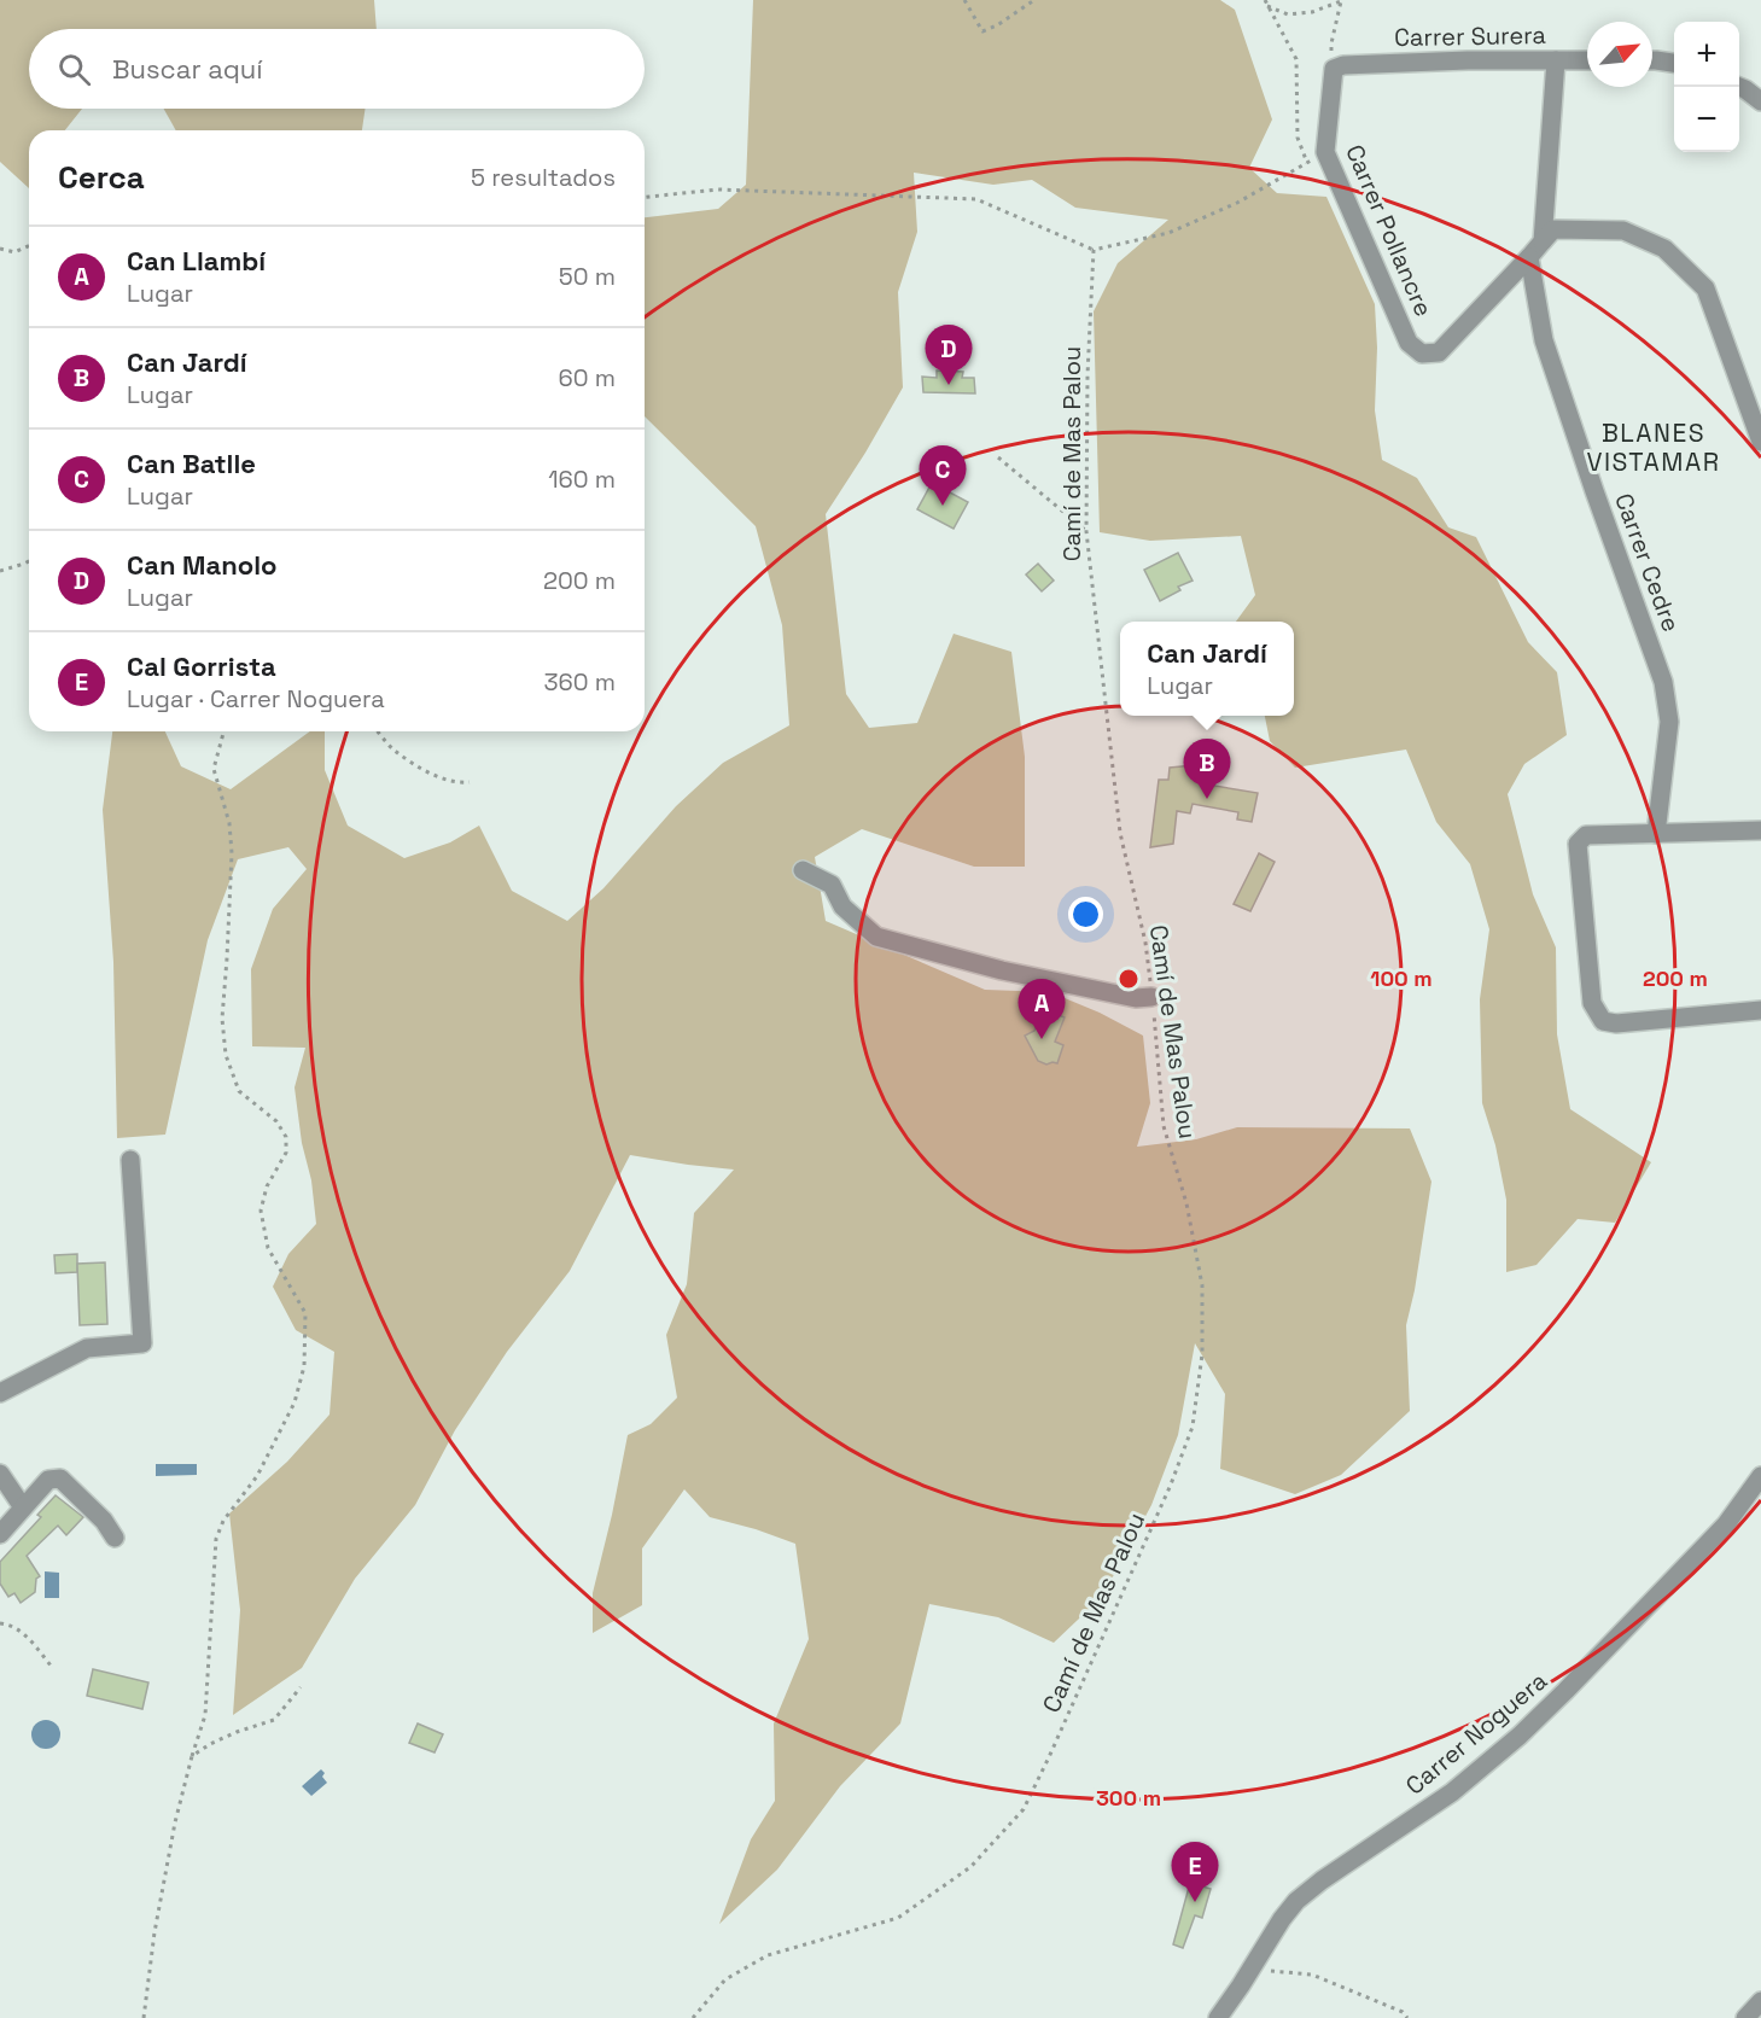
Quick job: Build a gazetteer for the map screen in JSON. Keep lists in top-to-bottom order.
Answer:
{
  "streets": {
    "street": [
      "Carrer Surera",
      "Carrer Pollancre",
      "Carrer Cedre",
      "Carrer Noguera"
    ],
    "path": ["Camí de Mas Palou"]
  },
  "crossings": [
    ["Carrer Surera", "Carrer Pollancre"],
    ["Carrer Pollancre", "Carrer Cedre"]
  ],
  "districts": ["BLANES VISTAMAR"],
  "north": "top right",
  "page": {
    "map_buttons": ["+", "−"],
    "search": "Buscar aquí",
    "heading": ["Cerca", "5 resultados"],
    "list": [
      {
        "mark": "A",
        "name": "Can Llambí",
        "note": "Lugar",
        "value": "50 m"
      },
      {
        "mark": "B",
        "name": "Can Jardí",
        "note": "Lugar",
        "value": "60 m"
      },
      {
        "mark": "C",
        "name": "Can Batlle",
        "note": "Lugar",
        "value": "160 m"
      },
      {
        "mark": "D",
        "name": "Can Manolo",
        "note": "Lugar",
        "value": "200 m"
      },
      {
        "mark": "E",
        "name": "Cal Gorrista",
        "note": "Lugar · Carrer Noguera",
        "value": "360 m"
      }
    ],
    "pins": [
      "D",
      "C",
      "B",
      "A",
      "E"
    ],
    "popup": ["Can Jardí", "Lugar"]
  },
  "rings": ["100 m", "200 m", "300 m"]
}
